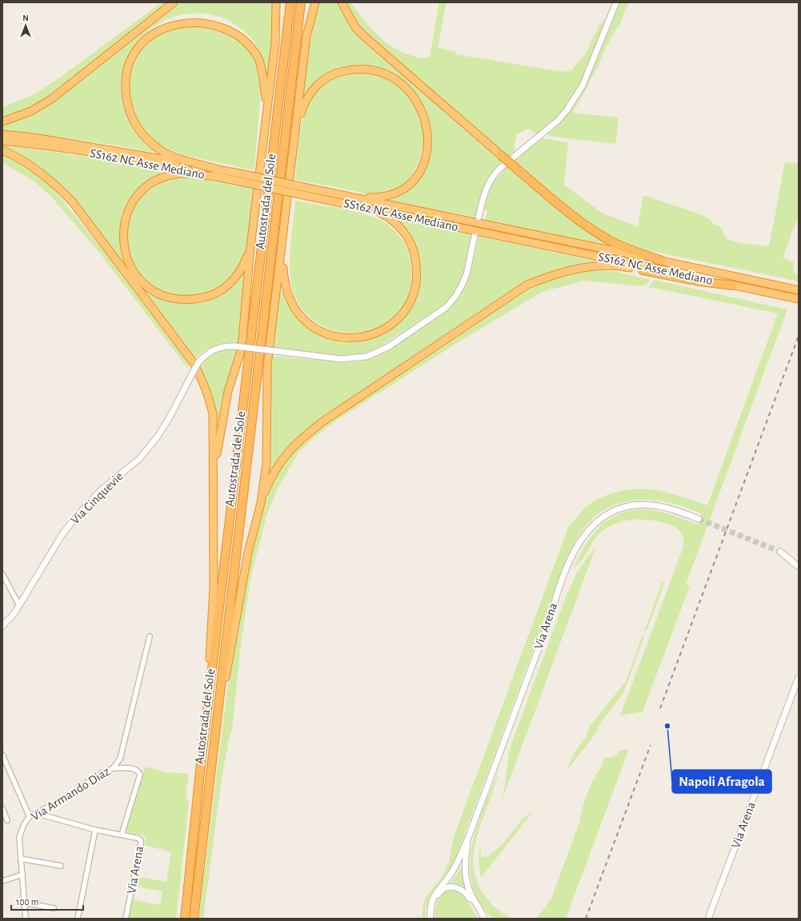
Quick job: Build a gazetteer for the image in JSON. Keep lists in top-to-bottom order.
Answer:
{
  "streets": {
    "highway": ["SS162 NC Asse Mediano", "Autostrada del Sole"],
    "street": ["Via Cinquevie", "Via Arena", "Via Armando Diaz"]
  },
  "crossings": [
    ["Via Arena", "Via Armando Diaz"]
  ],
  "places": ["Napoli Afragola"],
  "scale_bar": "100 m",
  "north": "top"
}
